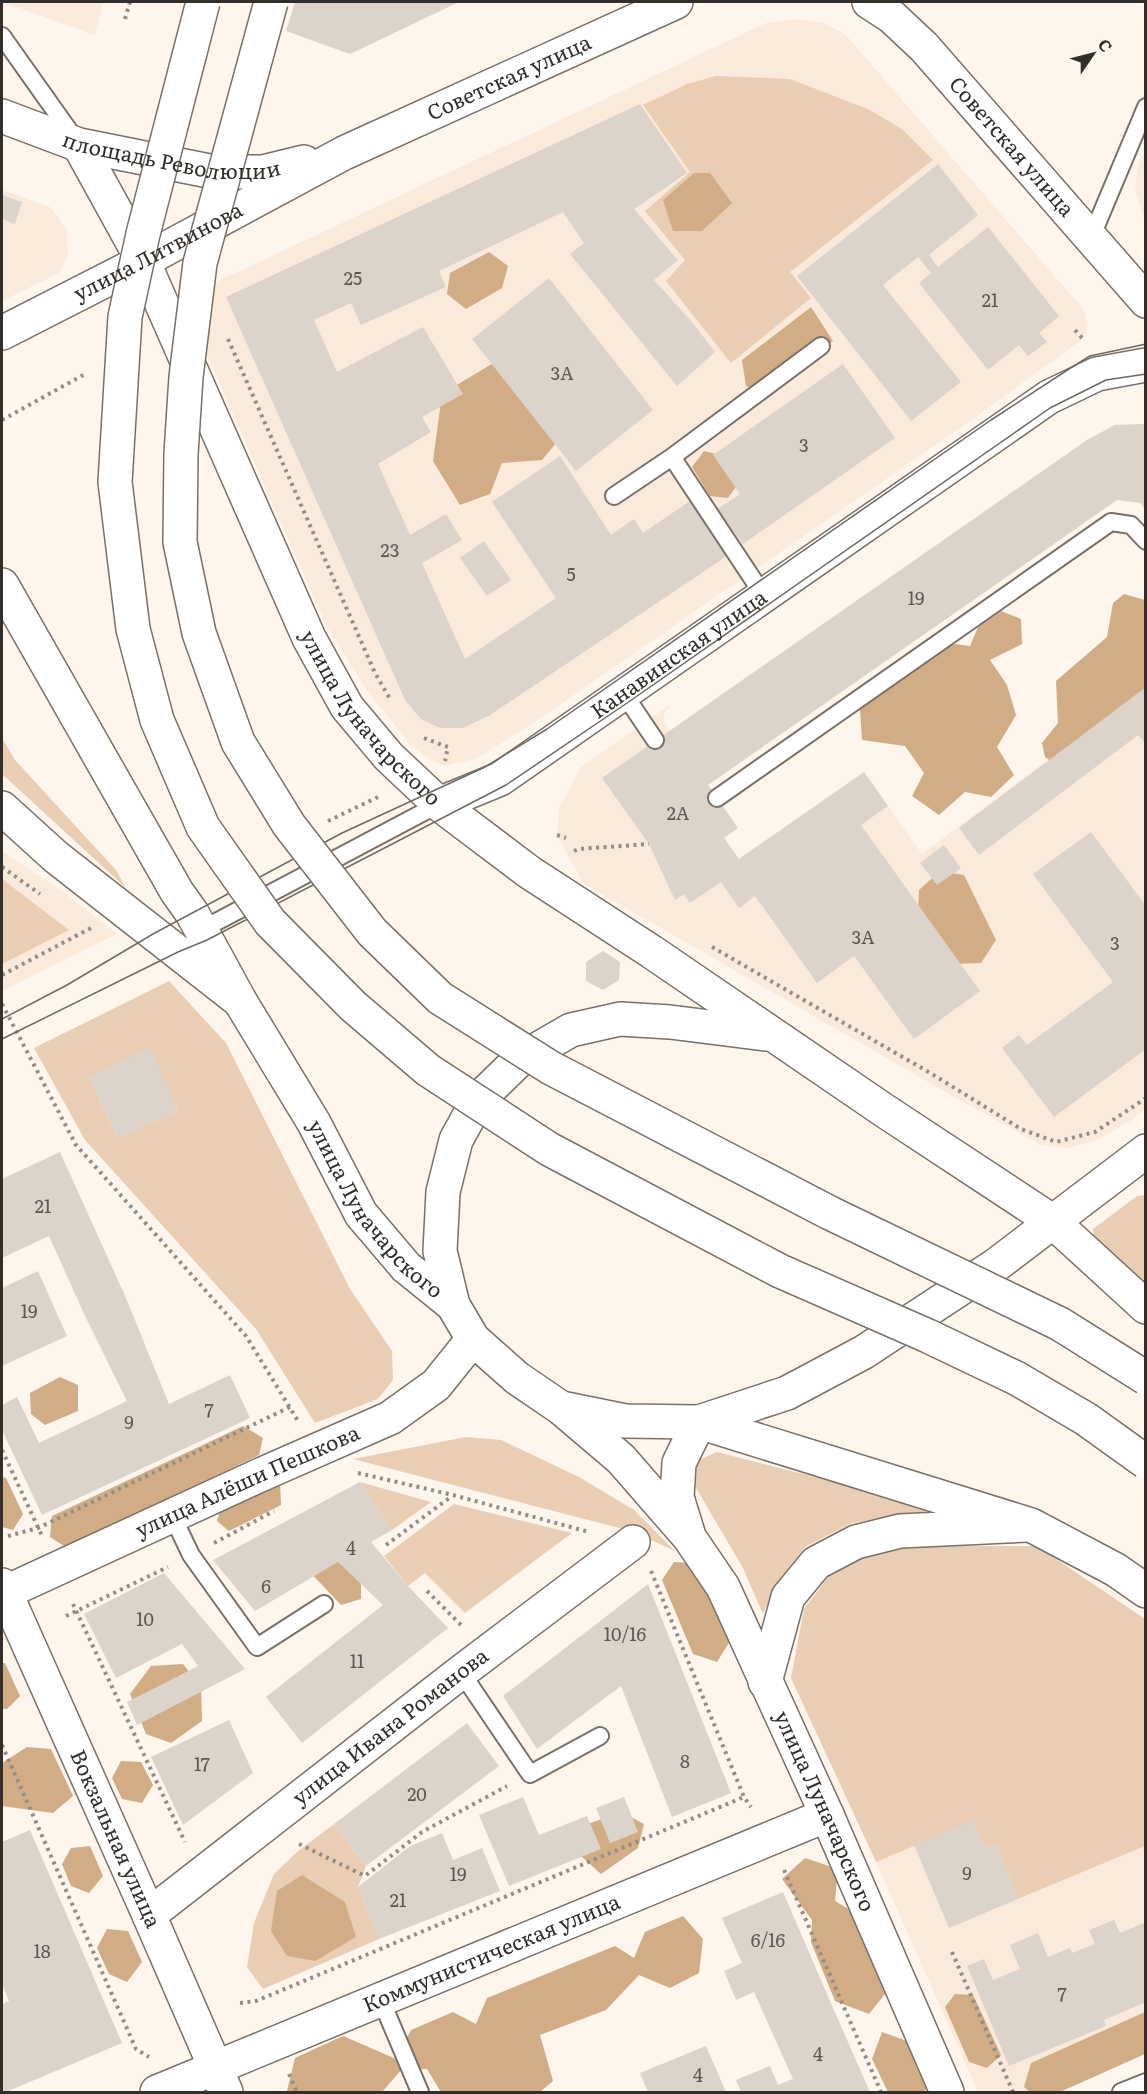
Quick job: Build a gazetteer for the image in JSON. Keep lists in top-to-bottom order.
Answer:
{
  "streets": {
    "main road": [
      "Советская улица",
      "площадь Революции",
      "улица Литвинова",
      "Канавинская улица",
      "улица Луначарского",
      "улица Алёши Пешкова",
      "улица Ивана Романова",
      "Вокзальная улица",
      "Коммунистическая улица"
    ]
  },
  "crossings": [
    ["Советская улица", "площадь Революции"],
    ["Советская улица", "улица Литвинова"],
    ["площадь Революции", "улица Литвинова"],
    ["площадь Революции", "улица Луначарского"],
    ["улица Литвинова", "улица Луначарского"],
    ["Канавинская улица", "улица Луначарского"],
    ["улица Луначарского", "улица Алёши Пешкова"],
    ["улица Луначарского", "Коммунистическая улица"],
    ["улица Алёши Пешкова", "Вокзальная улица"],
    ["улица Ивана Романова", "Вокзальная улица"],
    ["Вокзальная улица", "Коммунистическая улица"]
  ],
  "house_numbers": [
    "25",
    "21",
    "3А",
    "3",
    "23",
    "5",
    "19",
    "2А",
    "3А",
    "3",
    "21",
    "19",
    "7",
    "9",
    "4",
    "6",
    "10",
    "10/16",
    "11",
    "8",
    "17",
    "20",
    "9",
    "19",
    "21",
    "6/16",
    "18",
    "7",
    "4",
    "4"
  ],
  "north": "top right"
}
